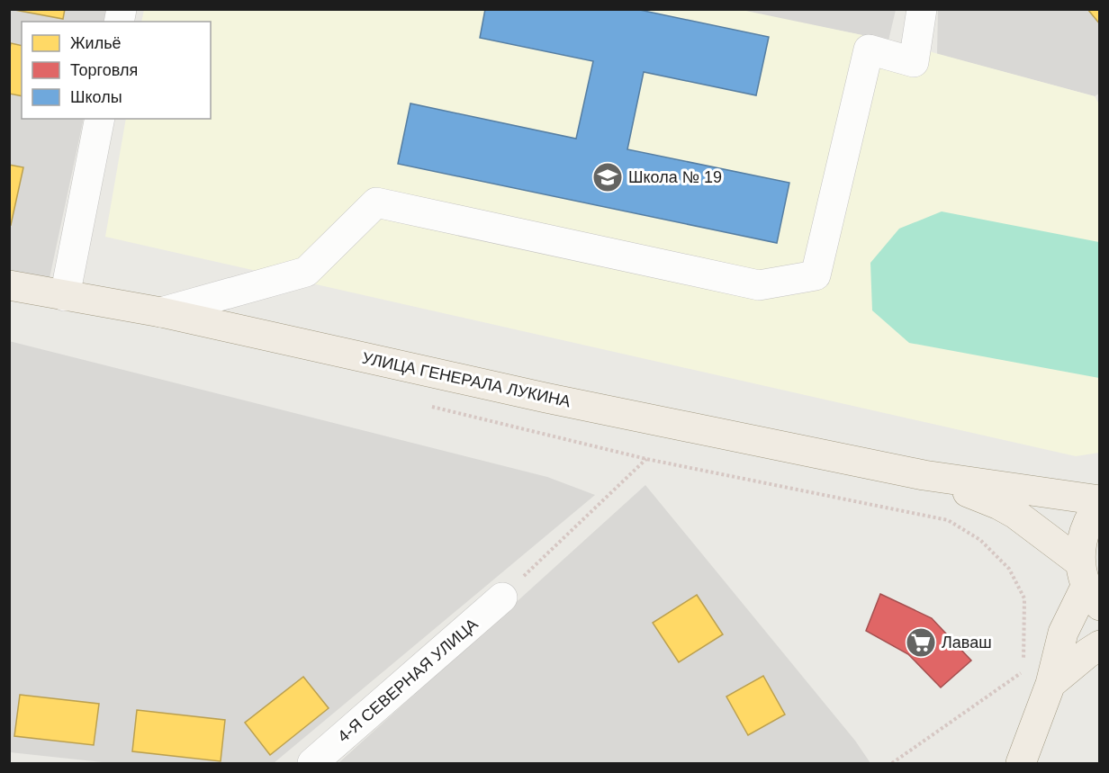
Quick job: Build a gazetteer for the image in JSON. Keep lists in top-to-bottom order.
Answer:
{
  "streets": {
    "main road": ["УЛИЦА ГЕНЕРАЛА ЛУКИНА"],
    "street": ["4-Я СЕВЕРНАЯ УЛИЦА"]
  },
  "places": {
    "school or university": ["Школа № 19"],
    "supermarket": ["Лаваш"]
  },
  "legend": ["Жильё", "Торговля", "Школы"]
}
